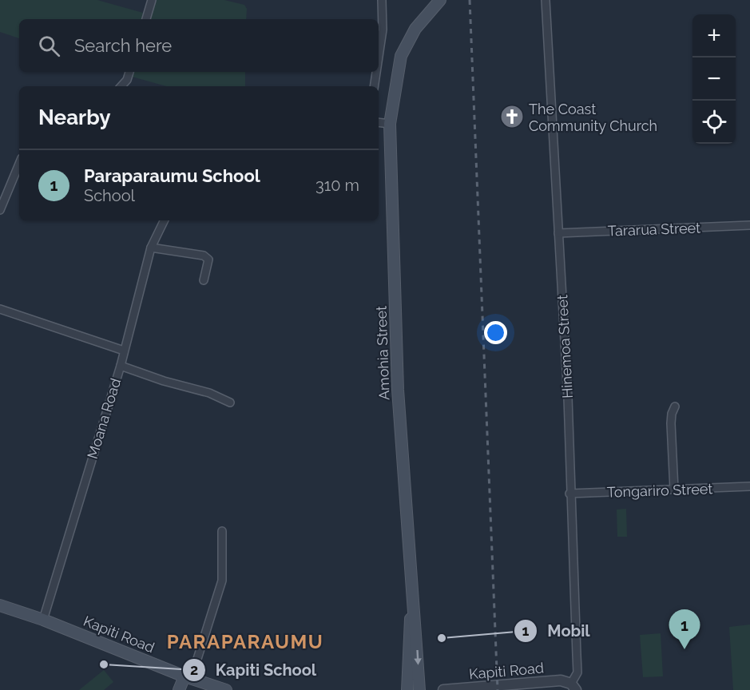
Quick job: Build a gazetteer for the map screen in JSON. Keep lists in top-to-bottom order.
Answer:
{
  "streets": {
    "main road": ["Amohia Street", "Kapiti Road"],
    "street": [
      "Tararua Street",
      "Hinemoa Street",
      "Moana Road",
      "Tongariro Street"
    ]
  },
  "crossings": [
    ["Tararua Street", "Hinemoa Street"],
    ["Hinemoa Street", "Tongariro Street"],
    ["Hinemoa Street", "Kapiti Road"],
    ["Moana Road", "Kapiti Road"]
  ],
  "districts": ["PARAPARAUMU"],
  "places": {
    "church": ["The Coast Community Church"],
    "other": ["Mobil", "Kapiti School"]
  },
  "page": {
    "map_buttons": ["+", "−"],
    "search": "Search here",
    "heading": "Nearby",
    "list": [
      {
        "mark": "1",
        "name": "Paraparaumu School",
        "note": "School",
        "value": "310 m"
      }
    ],
    "pins": "1"
  }
}
